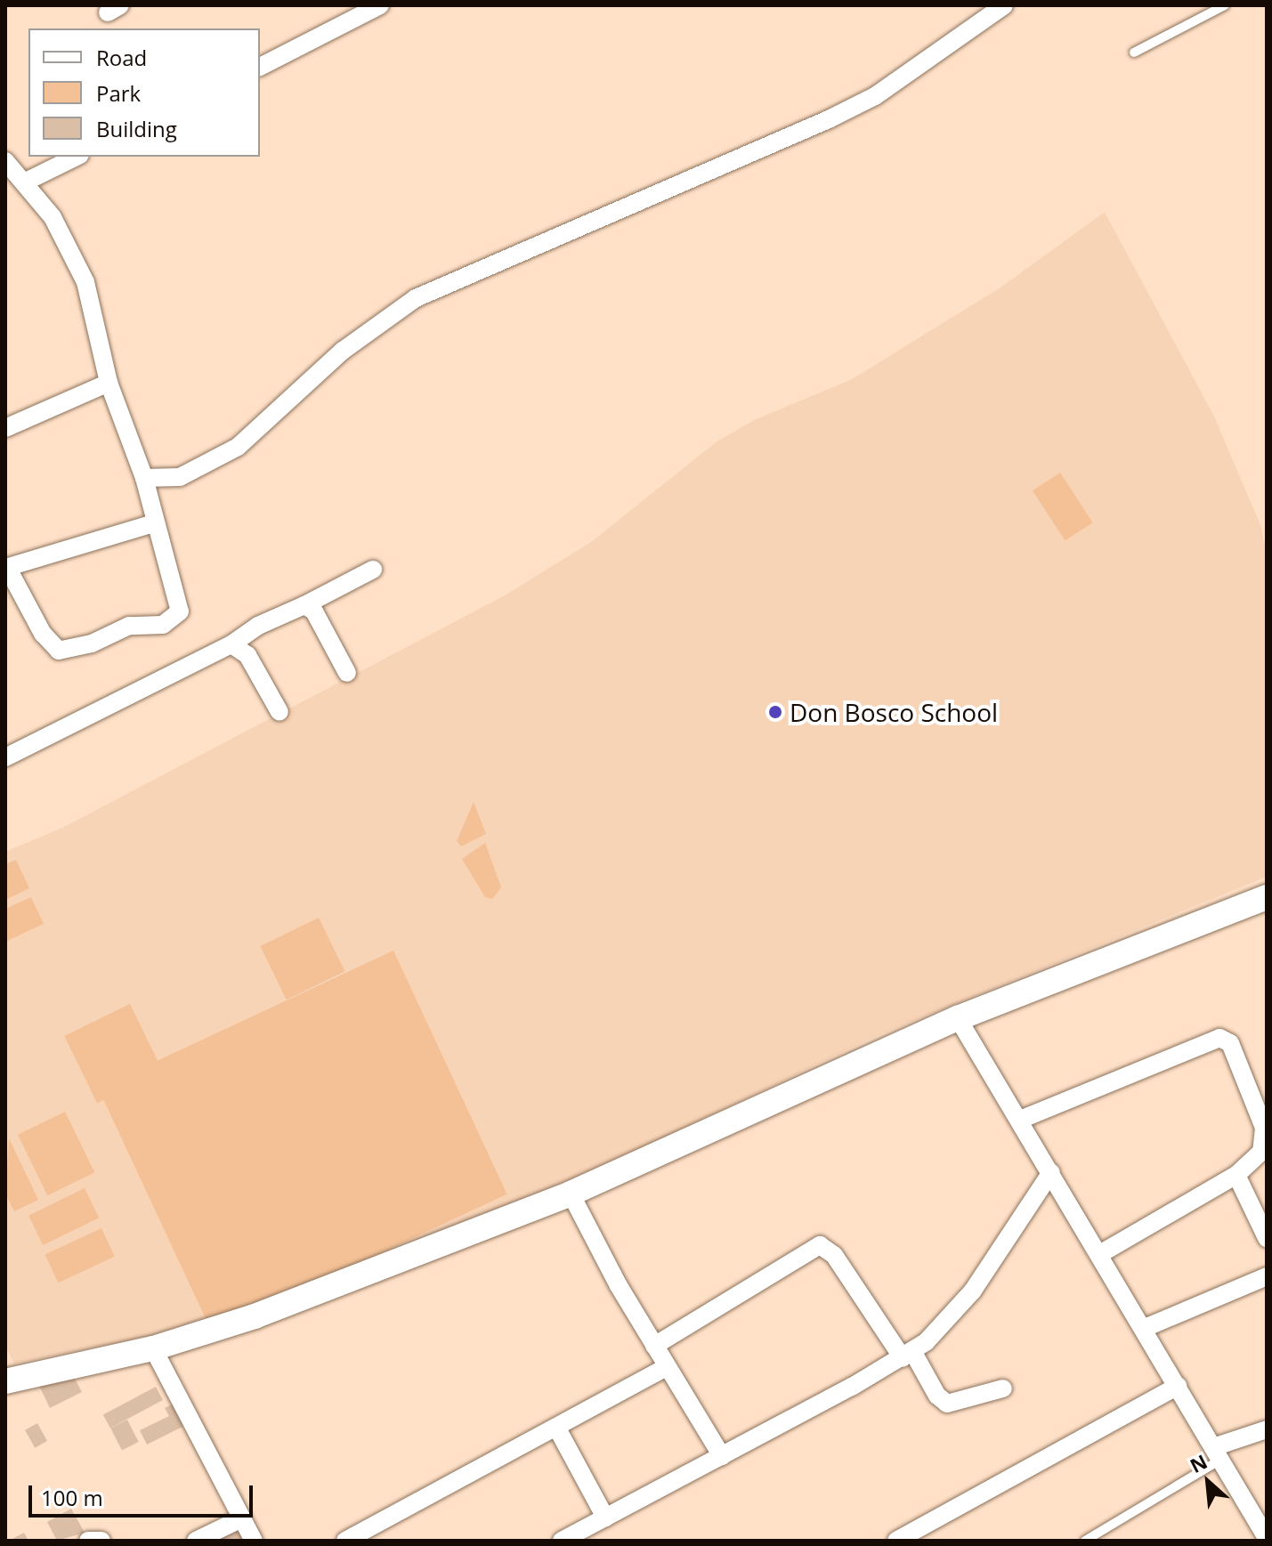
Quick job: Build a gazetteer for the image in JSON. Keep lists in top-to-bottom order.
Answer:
{
  "places": ["Don Bosco School"],
  "legend": ["Road", "Park", "Building"],
  "scale_bar": "100 m",
  "north": "top left"
}
